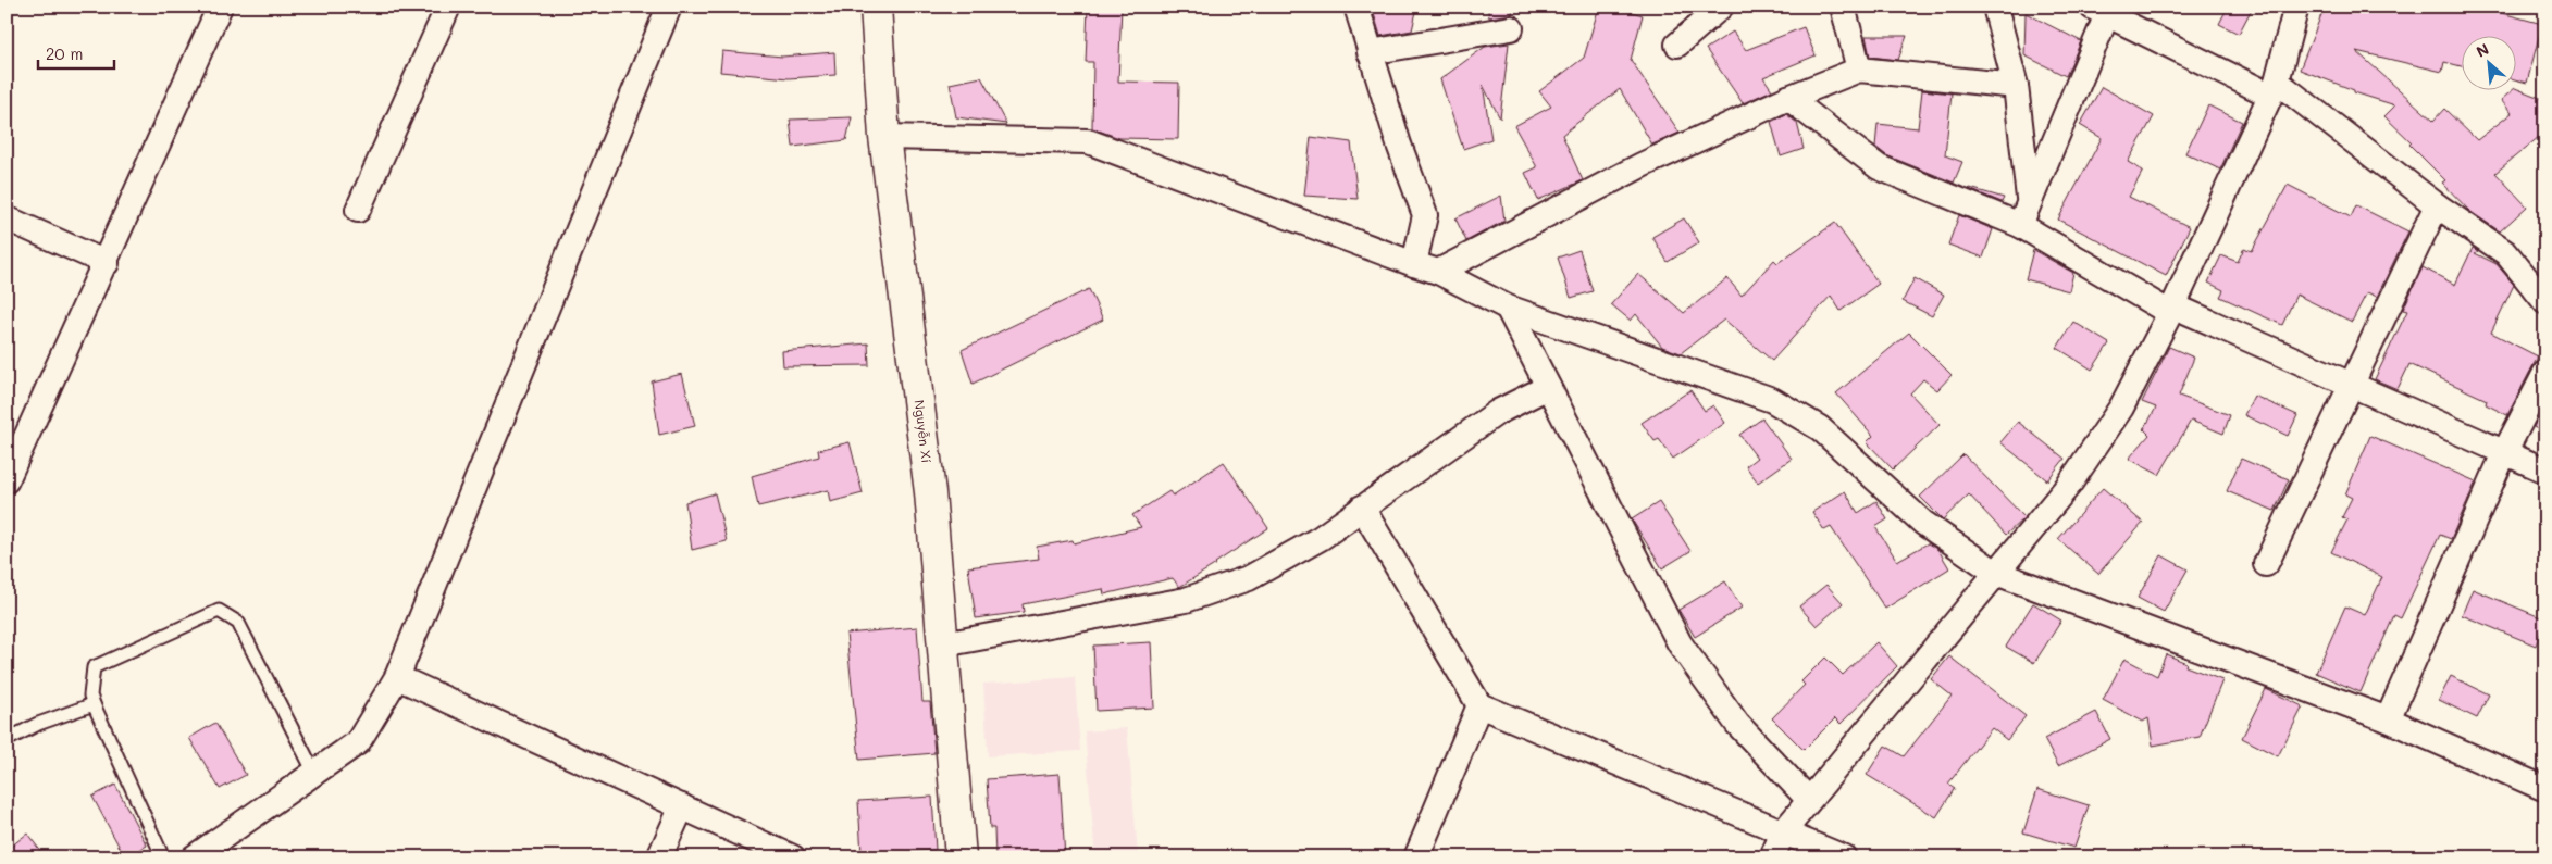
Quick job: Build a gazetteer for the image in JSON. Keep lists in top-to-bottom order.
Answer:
{
  "streets": {
    "street": ["Nguyễn Xí"]
  },
  "scale_bar": "20 m",
  "north": "top left"
}
